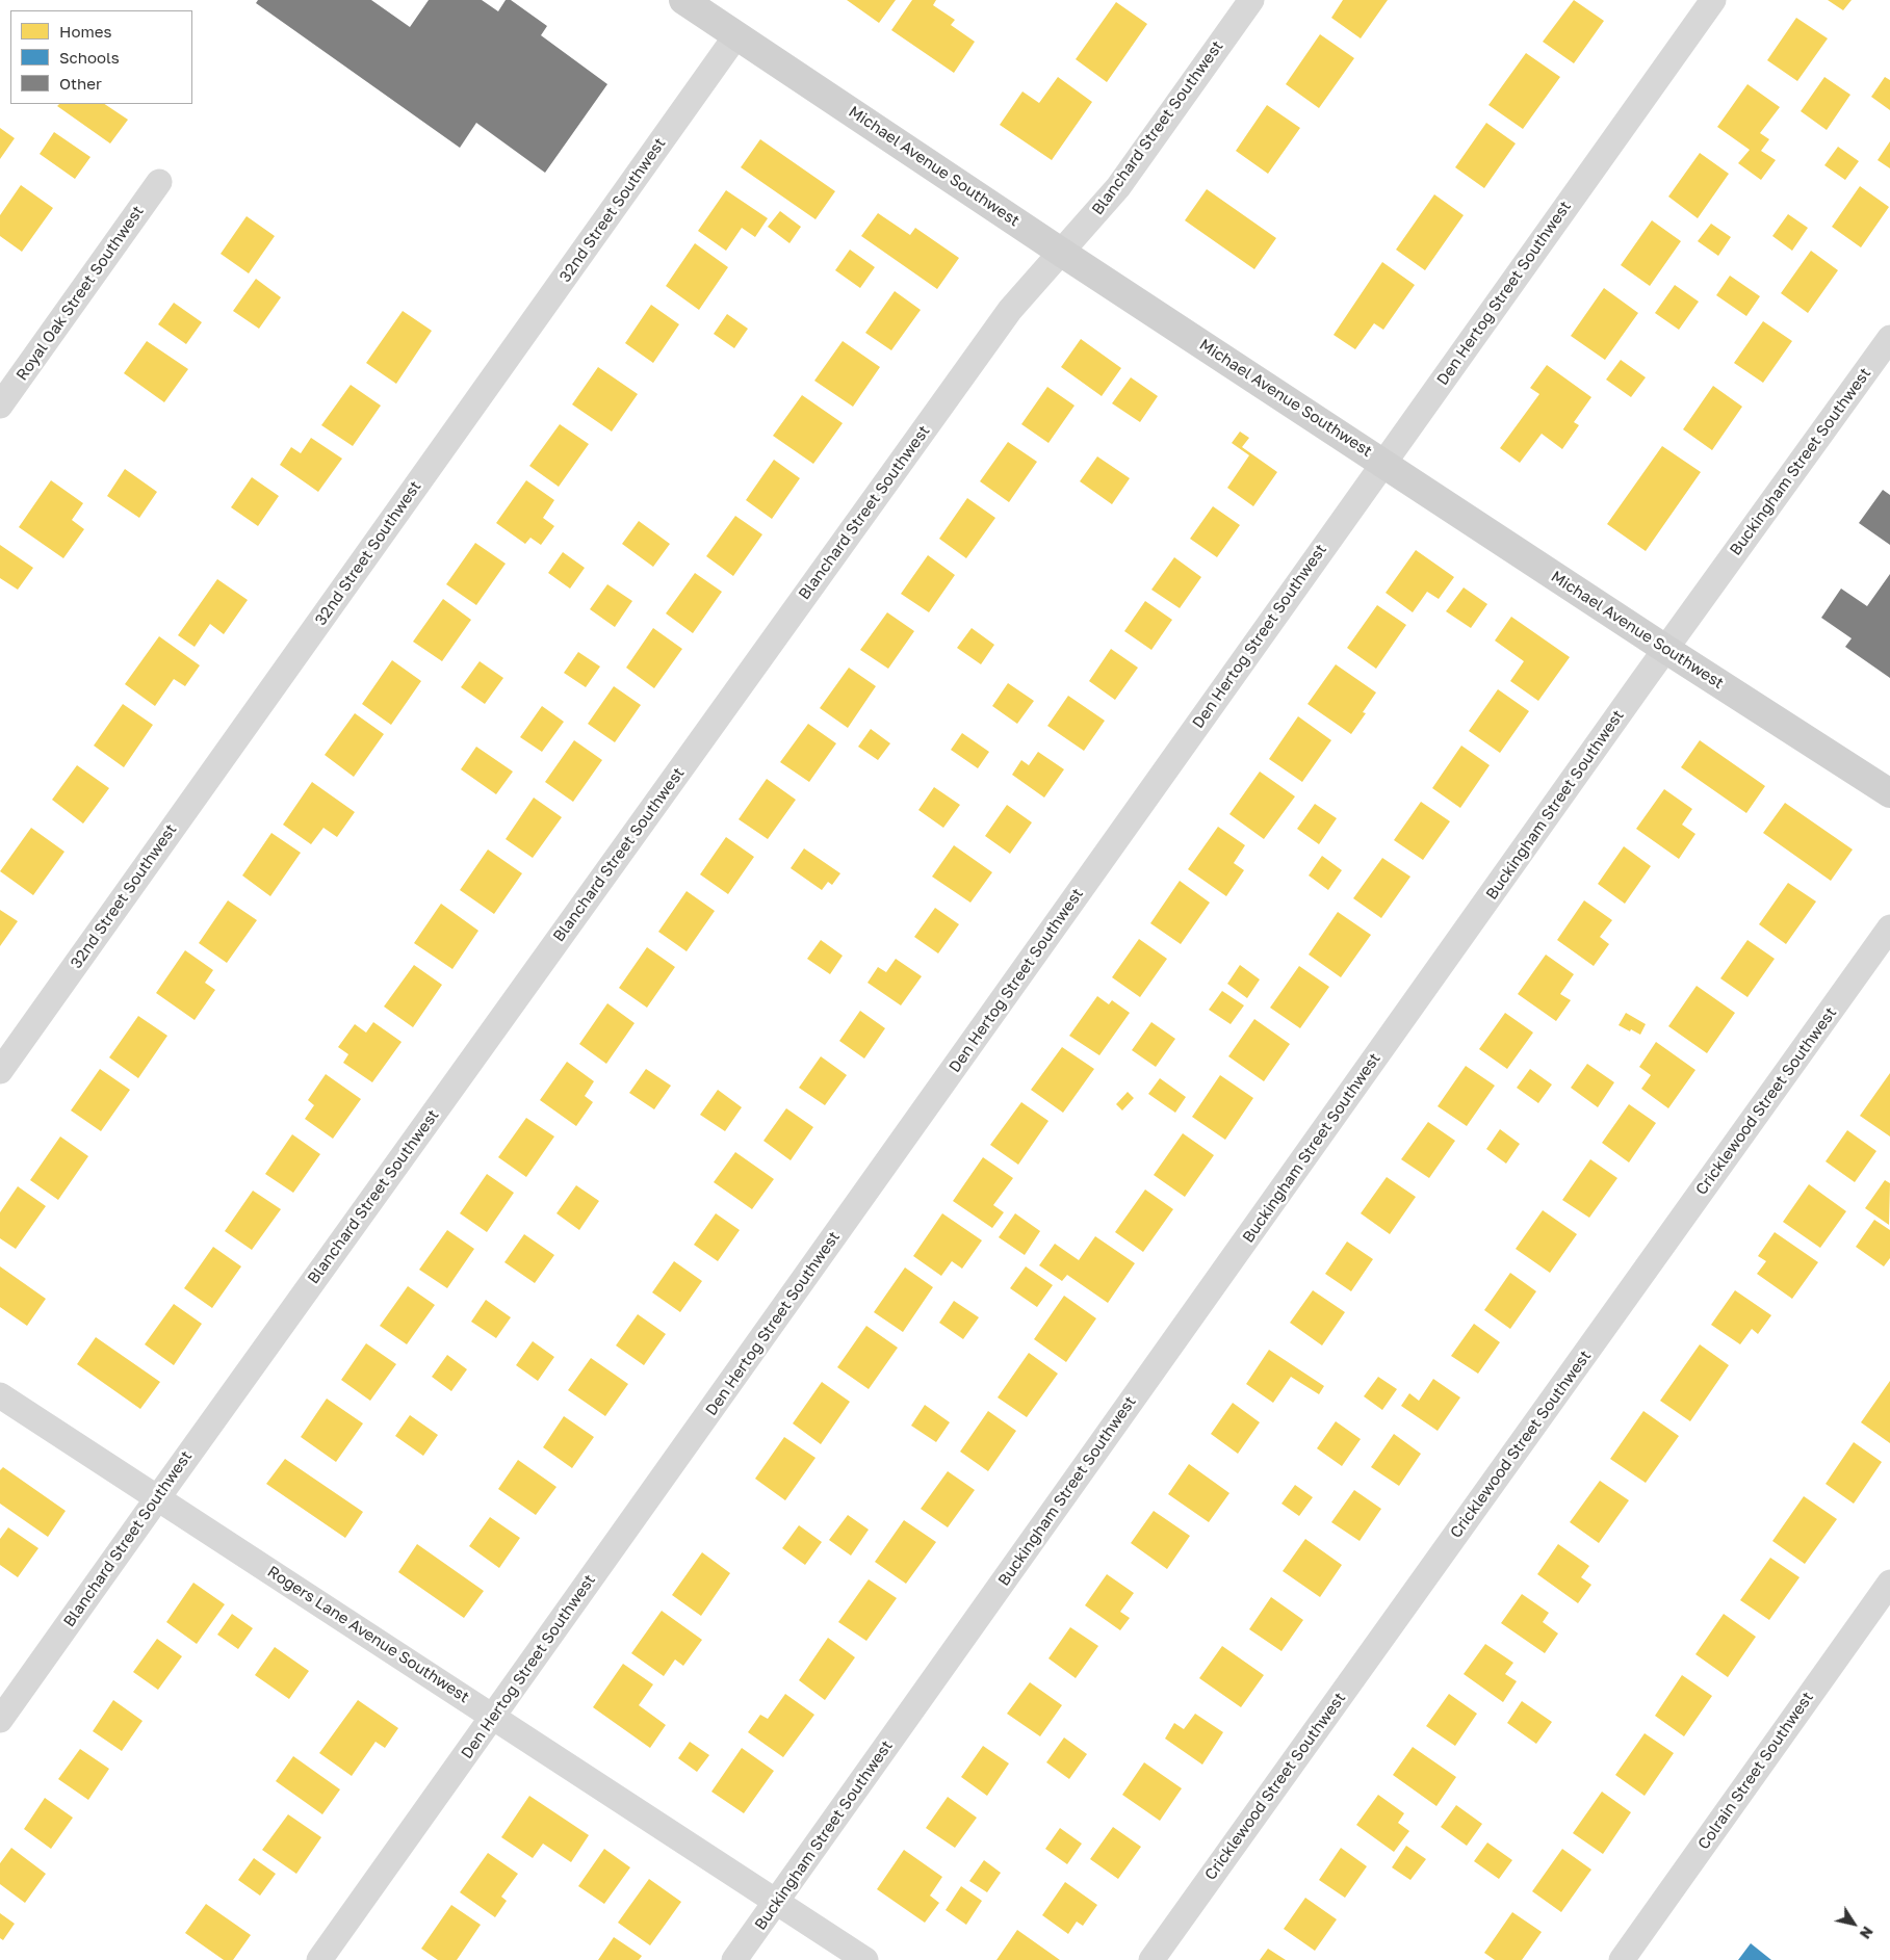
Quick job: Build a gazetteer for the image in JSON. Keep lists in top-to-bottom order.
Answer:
{
  "streets": {
    "street": [
      "Blanchard Street Southwest",
      "Michael Avenue Southwest",
      "32nd Street Southwest",
      "Royal Oak Street Southwest",
      "Den Hertog Street Southwest",
      "Buckingham Street Southwest",
      "Cricklewood Street Southwest",
      "Rogers Lane Avenue Southwest",
      "Colrain Street Southwest"
    ]
  },
  "crossings": [
    ["Blanchard Street Southwest", "Michael Avenue Southwest"],
    ["Blanchard Street Southwest", "Rogers Lane Avenue Southwest"],
    ["Michael Avenue Southwest", "32nd Street Southwest"],
    ["Michael Avenue Southwest", "Den Hertog Street Southwest"],
    ["Michael Avenue Southwest", "Buckingham Street Southwest"],
    ["Den Hertog Street Southwest", "Rogers Lane Avenue Southwest"],
    ["Buckingham Street Southwest", "Rogers Lane Avenue Southwest"]
  ],
  "legend": ["Homes", "Schools", "Other"],
  "north": "bottom right"
}
